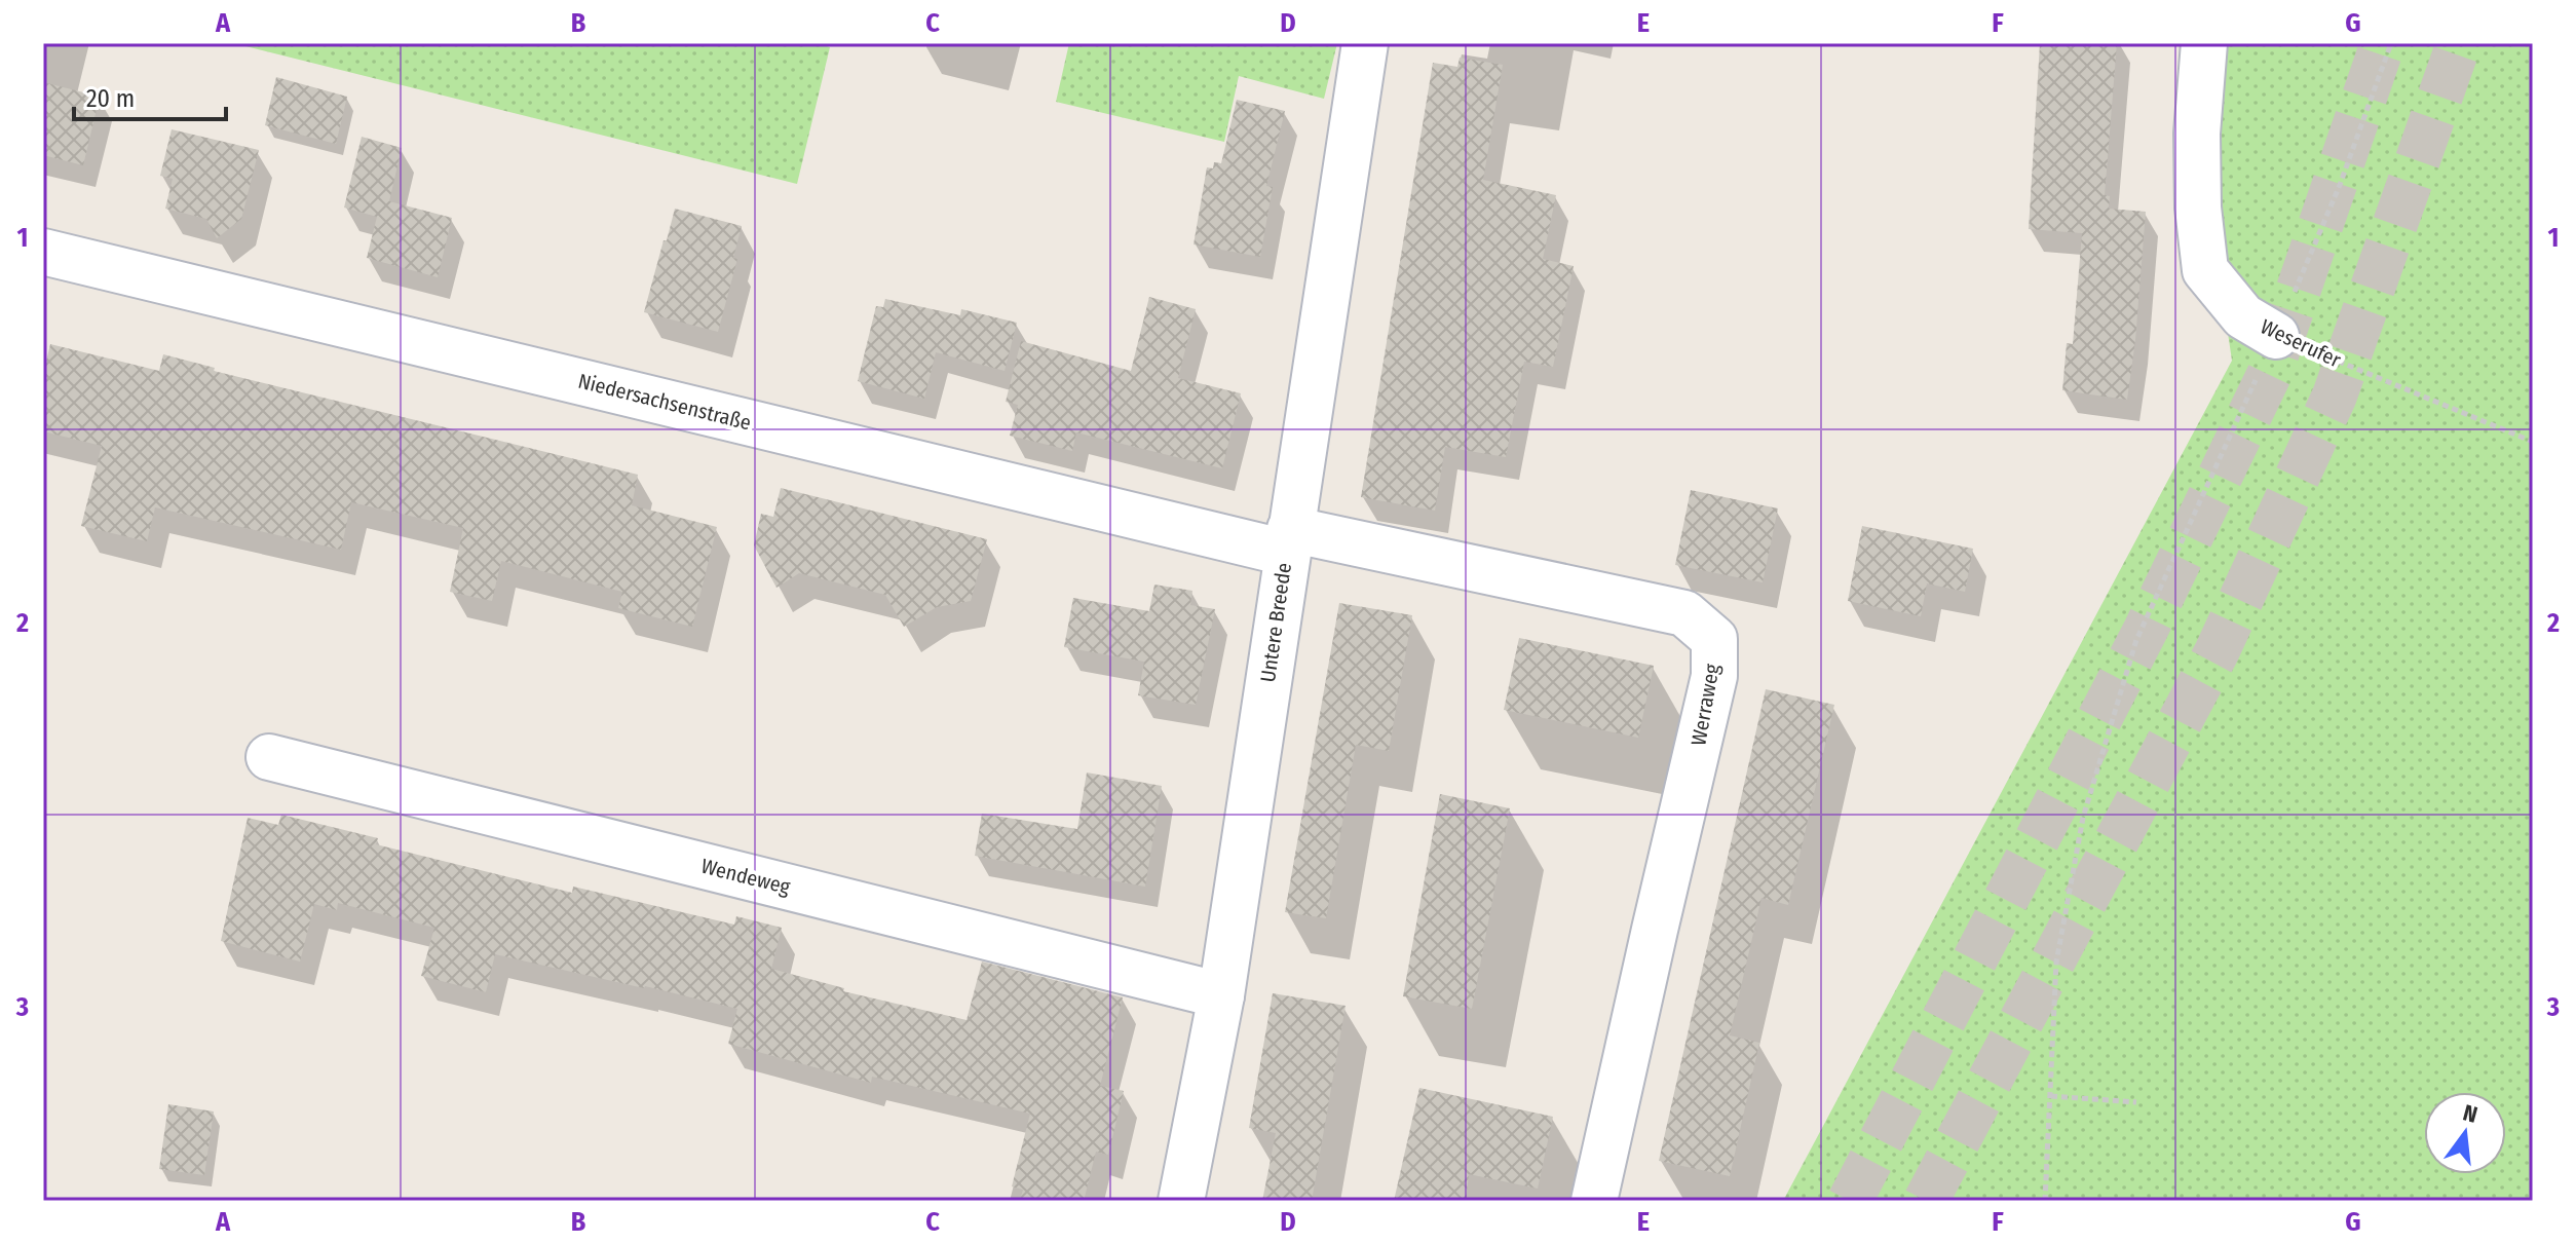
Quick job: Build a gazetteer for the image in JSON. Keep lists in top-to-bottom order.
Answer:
{
  "streets": {
    "street": [
      "Weserufer",
      "Niedersachsenstraße",
      "Untere Breede",
      "Werraweg",
      "Wendeweg"
    ]
  },
  "crossings": [
    ["Niedersachsenstraße", "Untere Breede"],
    ["Niedersachsenstraße", "Werraweg"],
    ["Untere Breede", "Werraweg"],
    ["Untere Breede", "Wendeweg"]
  ],
  "scale_bar": "20 m",
  "north": "top",
  "grid": {
    "columns": [
      "A",
      "B",
      "C",
      "D",
      "E",
      "F",
      "G"
    ],
    "rows": ["1", "2", "3"]
  }
}
